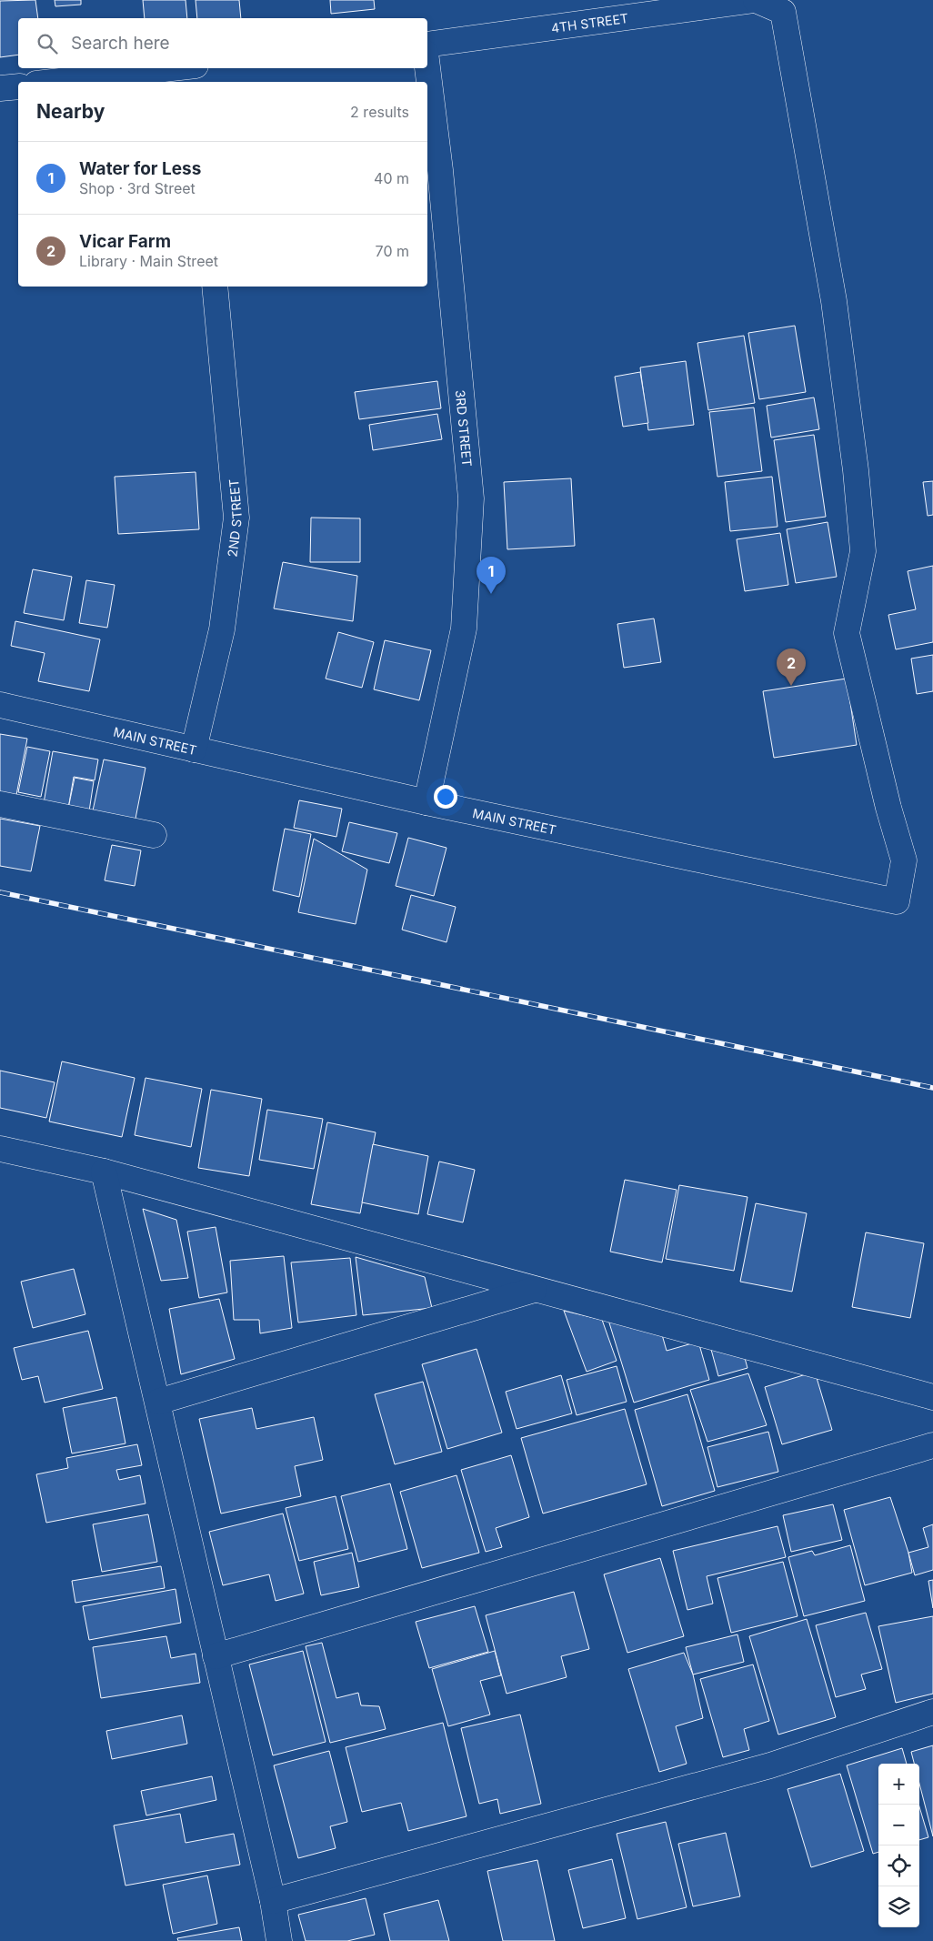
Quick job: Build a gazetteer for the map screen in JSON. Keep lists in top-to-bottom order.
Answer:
{
  "streets": {
    "street": [
      "4TH STREET",
      "3RD STREET",
      "2ND STREET",
      "MAIN STREET"
    ]
  },
  "crossings": [
    ["4TH STREET", "MAIN STREET"],
    ["3RD STREET", "MAIN STREET"],
    ["2ND STREET", "MAIN STREET"]
  ],
  "page": {
    "search": "Search here",
    "heading": ["Nearby", "2 results"],
    "list": [
      {
        "mark": "1",
        "name": "Water for Less",
        "note": "Shop · 3rd Street",
        "value": "40 m"
      },
      {
        "mark": "2",
        "name": "Vicar Farm",
        "note": "Library · Main Street",
        "value": "70 m"
      }
    ],
    "pins": ["1", "2"],
    "map_buttons": ["+", "−"]
  }
}
